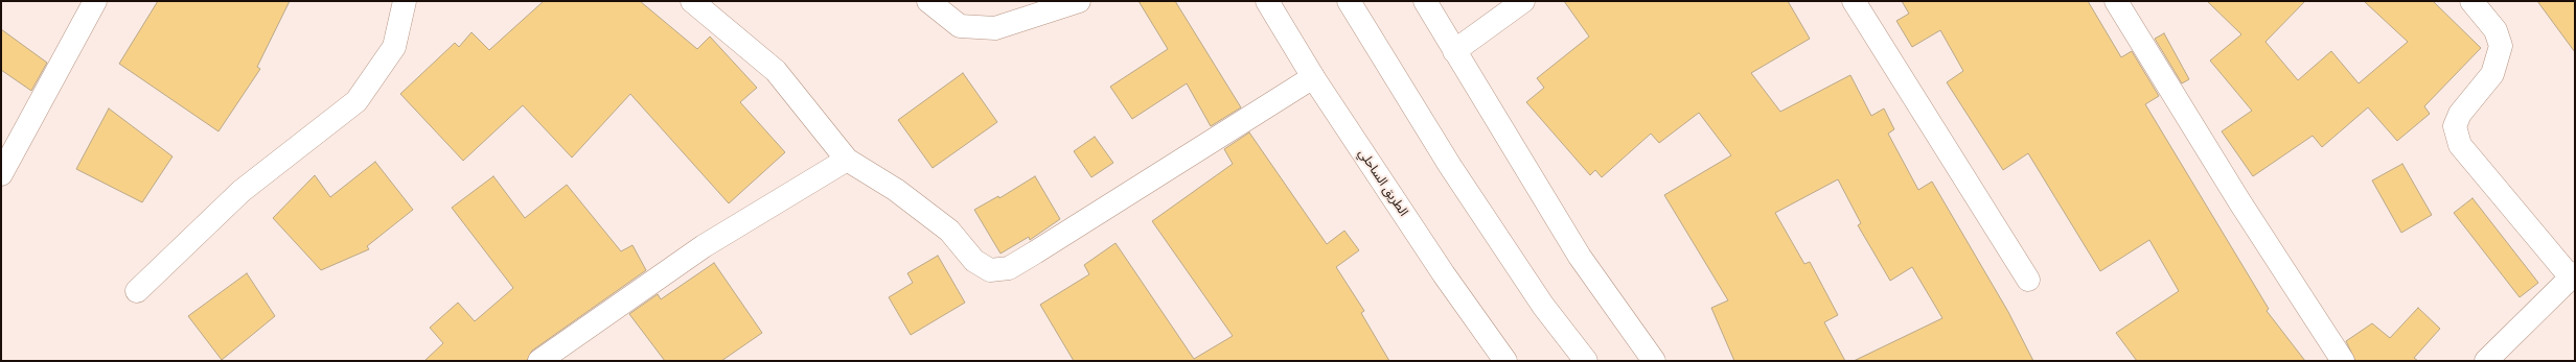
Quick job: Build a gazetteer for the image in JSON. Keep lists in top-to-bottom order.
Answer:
{
  "streets": {
    "main road": ["الطريق الساحلي"]
  }
}
